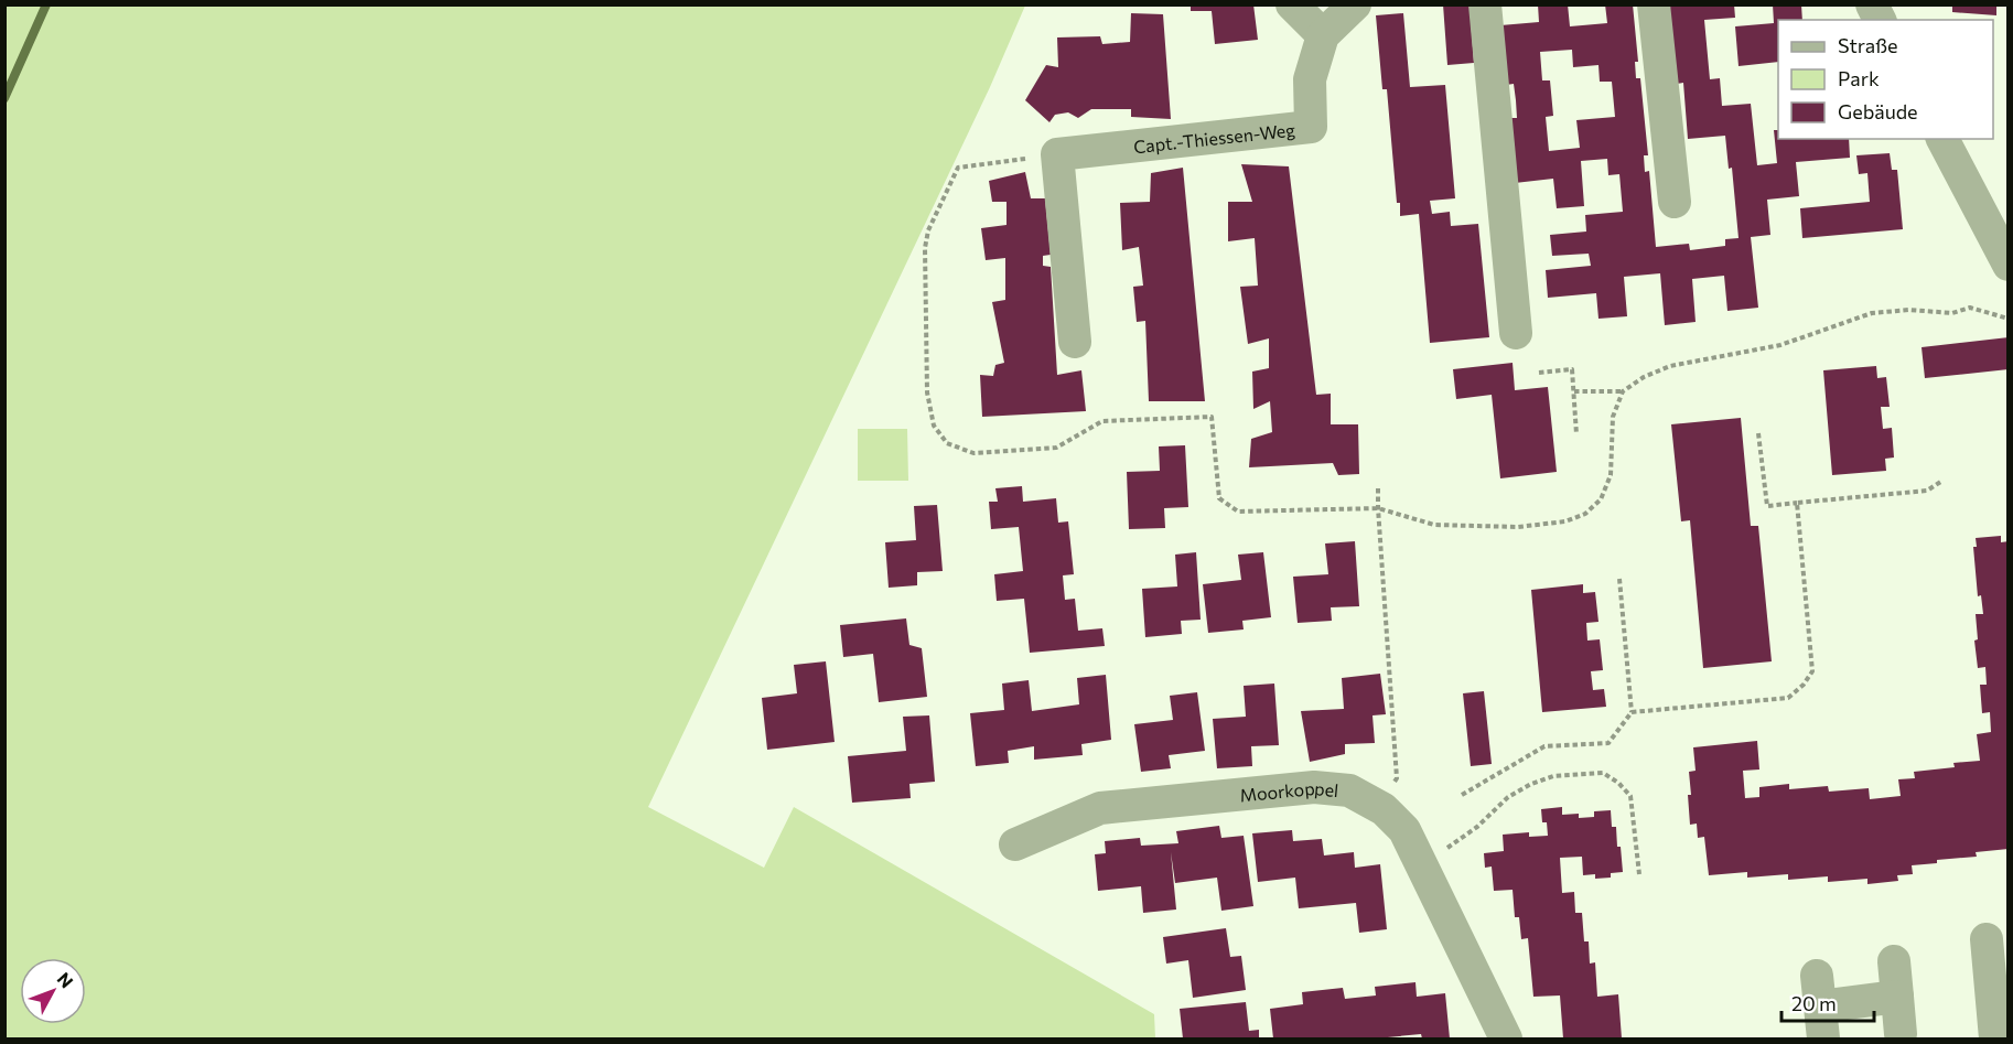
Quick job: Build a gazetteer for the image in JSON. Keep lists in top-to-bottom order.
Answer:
{
  "streets": {
    "street": ["Capt.-Thiessen-Weg", "Moorkoppel"]
  },
  "legend": ["Straße", "Park", "Gebäude"],
  "scale_bar": "20 m",
  "north": "top right"
}
